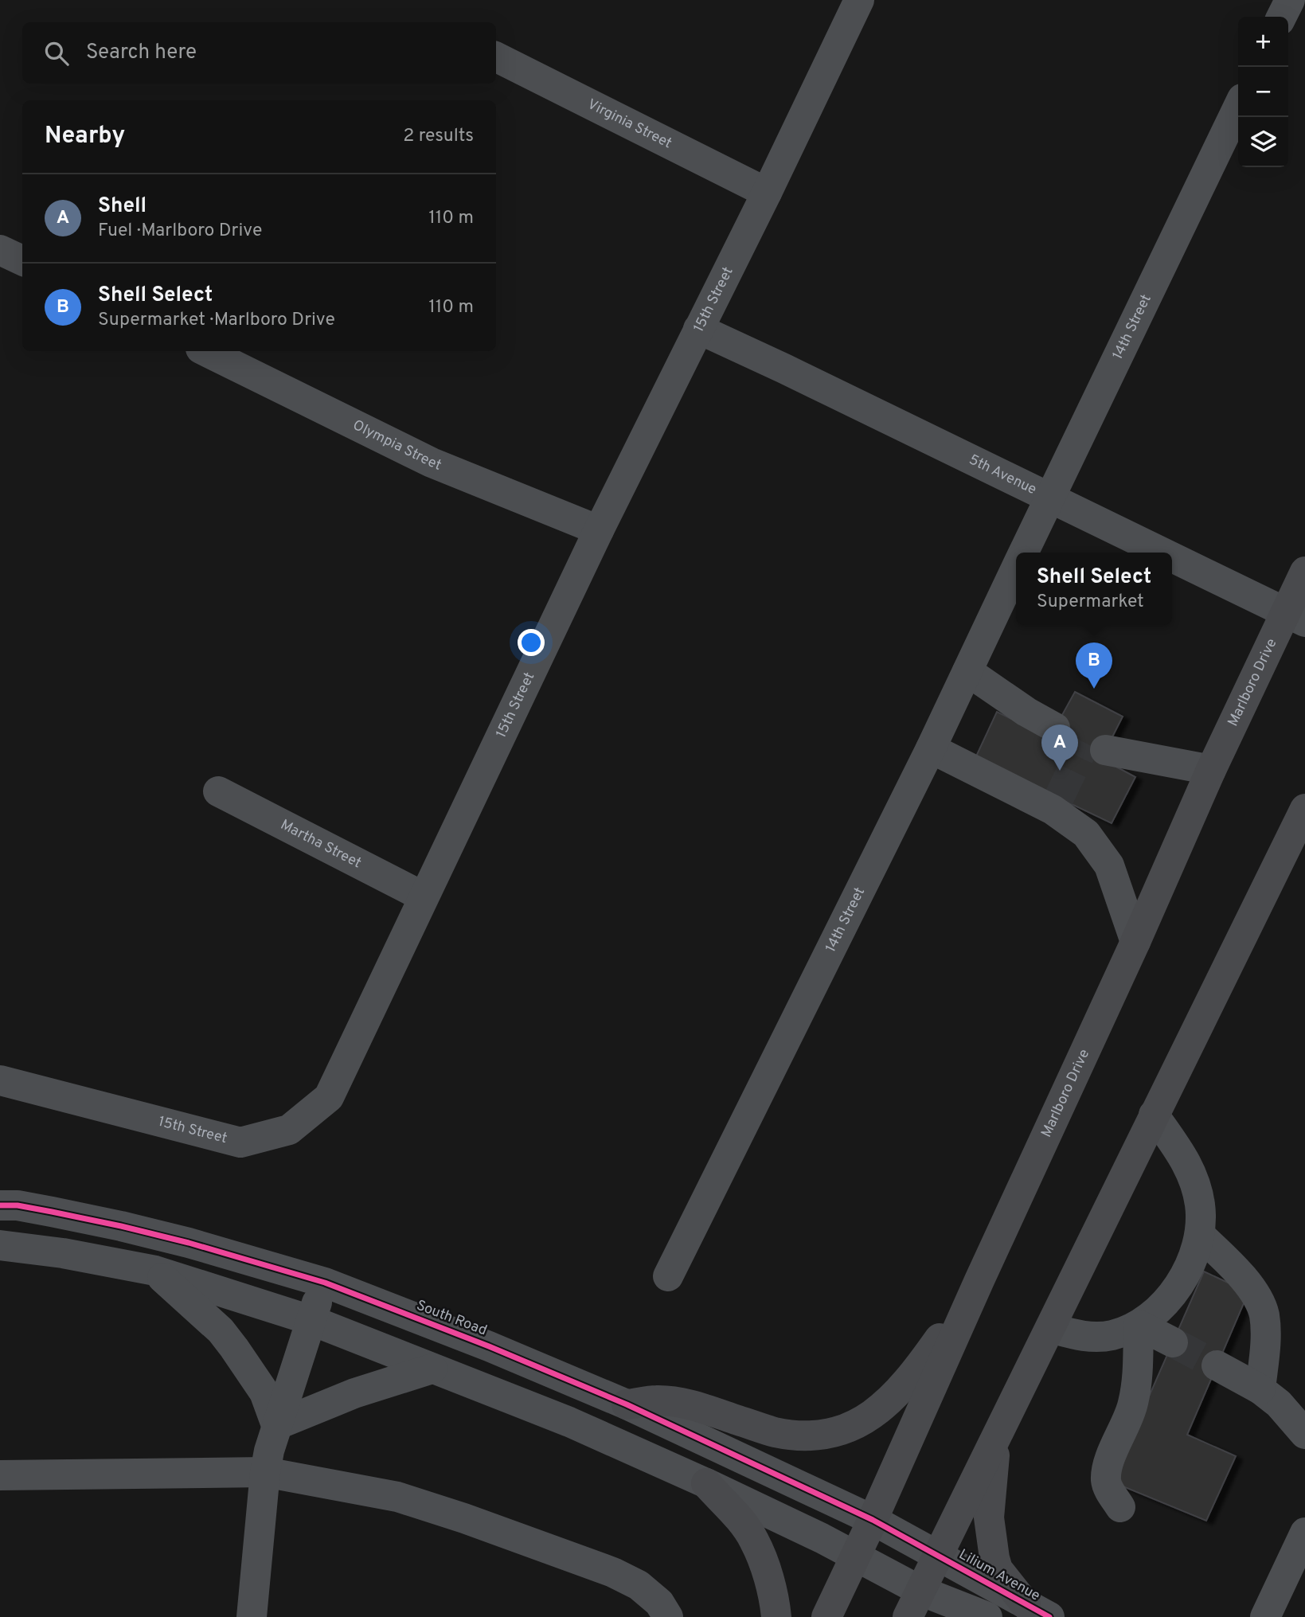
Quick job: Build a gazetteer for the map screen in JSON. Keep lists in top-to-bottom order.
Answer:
{
  "streets": {
    "main road": ["Marlboro Drive"],
    "street": [
      "Virginia Street",
      "15th Street",
      "14th Street",
      "Olympia Street",
      "5th Avenue",
      "Martha Street",
      "South Road",
      "Lilium Avenue"
    ]
  },
  "crossings": [
    ["Virginia Street", "15th Street"],
    ["15th Street", "Olympia Street"],
    ["15th Street", "5th Avenue"],
    ["15th Street", "Martha Street"],
    ["14th Street", "5th Avenue"],
    ["5th Avenue", "Marlboro Drive"],
    ["Marlboro Drive", "South Road"],
    ["Marlboro Drive", "Lilium Avenue"],
    ["South Road", "Lilium Avenue"]
  ],
  "page": {
    "map_buttons": ["+", "−"],
    "search": "Search here",
    "heading": ["Nearby", "2 results"],
    "list": [
      {
        "mark": "A",
        "name": "Shell",
        "note": "Fuel · Marlboro Drive",
        "value": "110 m"
      },
      {
        "mark": "B",
        "name": "Shell Select",
        "note": "Supermarket · Marlboro Drive",
        "value": "110 m"
      }
    ],
    "popup": ["Shell Select", "Supermarket"],
    "pins": ["B", "A"]
  }
}
